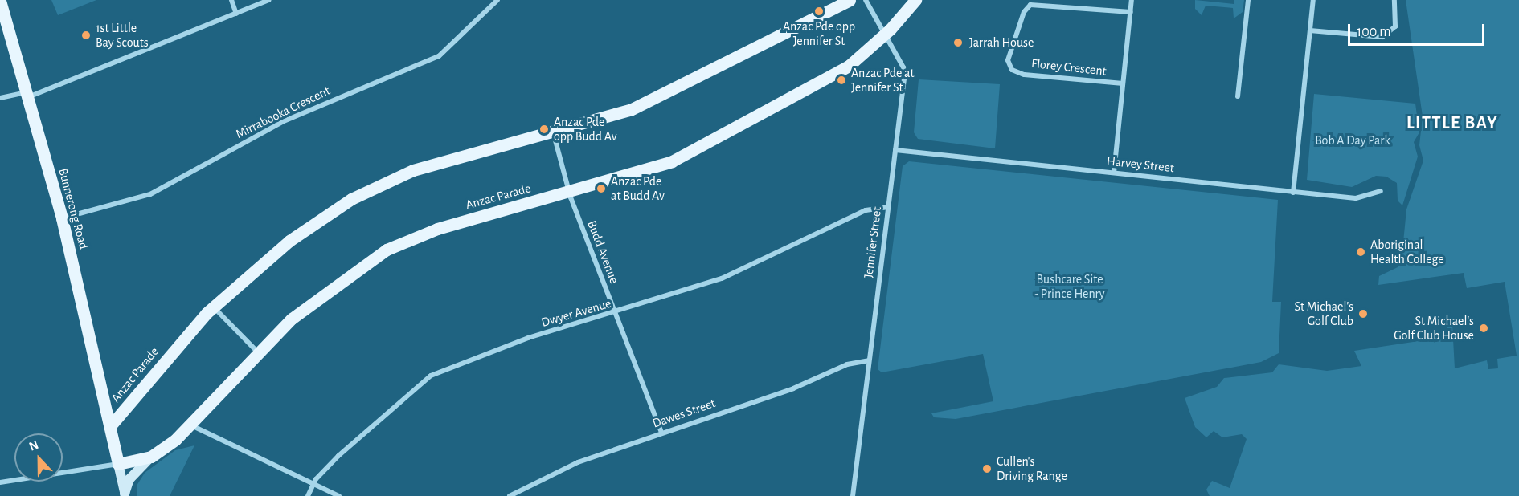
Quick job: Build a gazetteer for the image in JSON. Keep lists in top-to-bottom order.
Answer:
{
  "streets": {
    "main road": ["Anzac Parade", "Bunnerong Road"],
    "street": [
      "Florey Crescent",
      "Mirrabooka Crescent",
      "Harvey Street",
      "Jennifer Street",
      "Budd Avenue",
      "Dwyer Avenue",
      "Dawes Street"
    ]
  },
  "crossings": [
    ["Mirrabooka Crescent", "Bunnerong Road"],
    ["Harvey Street", "Jennifer Street"],
    ["Anzac Parade", "Bunnerong Road"],
    ["Anzac Parade", "Jennifer Street"],
    ["Anzac Parade", "Budd Avenue"],
    ["Jennifer Street", "Dwyer Avenue"],
    ["Jennifer Street", "Dawes Street"],
    ["Budd Avenue", "Dwyer Avenue"],
    ["Budd Avenue", "Dawes Street"]
  ],
  "districts": ["LITTLE BAY"],
  "parks": ["Bob A Day Park", "Bushcare Site - Prince Henry"],
  "places": [
    "Anzac Pde opp Jennifer St",
    "1st Little Bay Scouts",
    "Jarrah House",
    "Anzac Pde at Jennifer St",
    "Anzac Pde opp Budd Av",
    "Anzac Pde at Budd Av",
    "Aboriginal Health College",
    "St Michael's Golf Club",
    "St Michael's Golf Club House",
    "Cullen's Driving Range"
  ],
  "scale_bar": "100 m",
  "north": "top"
}
